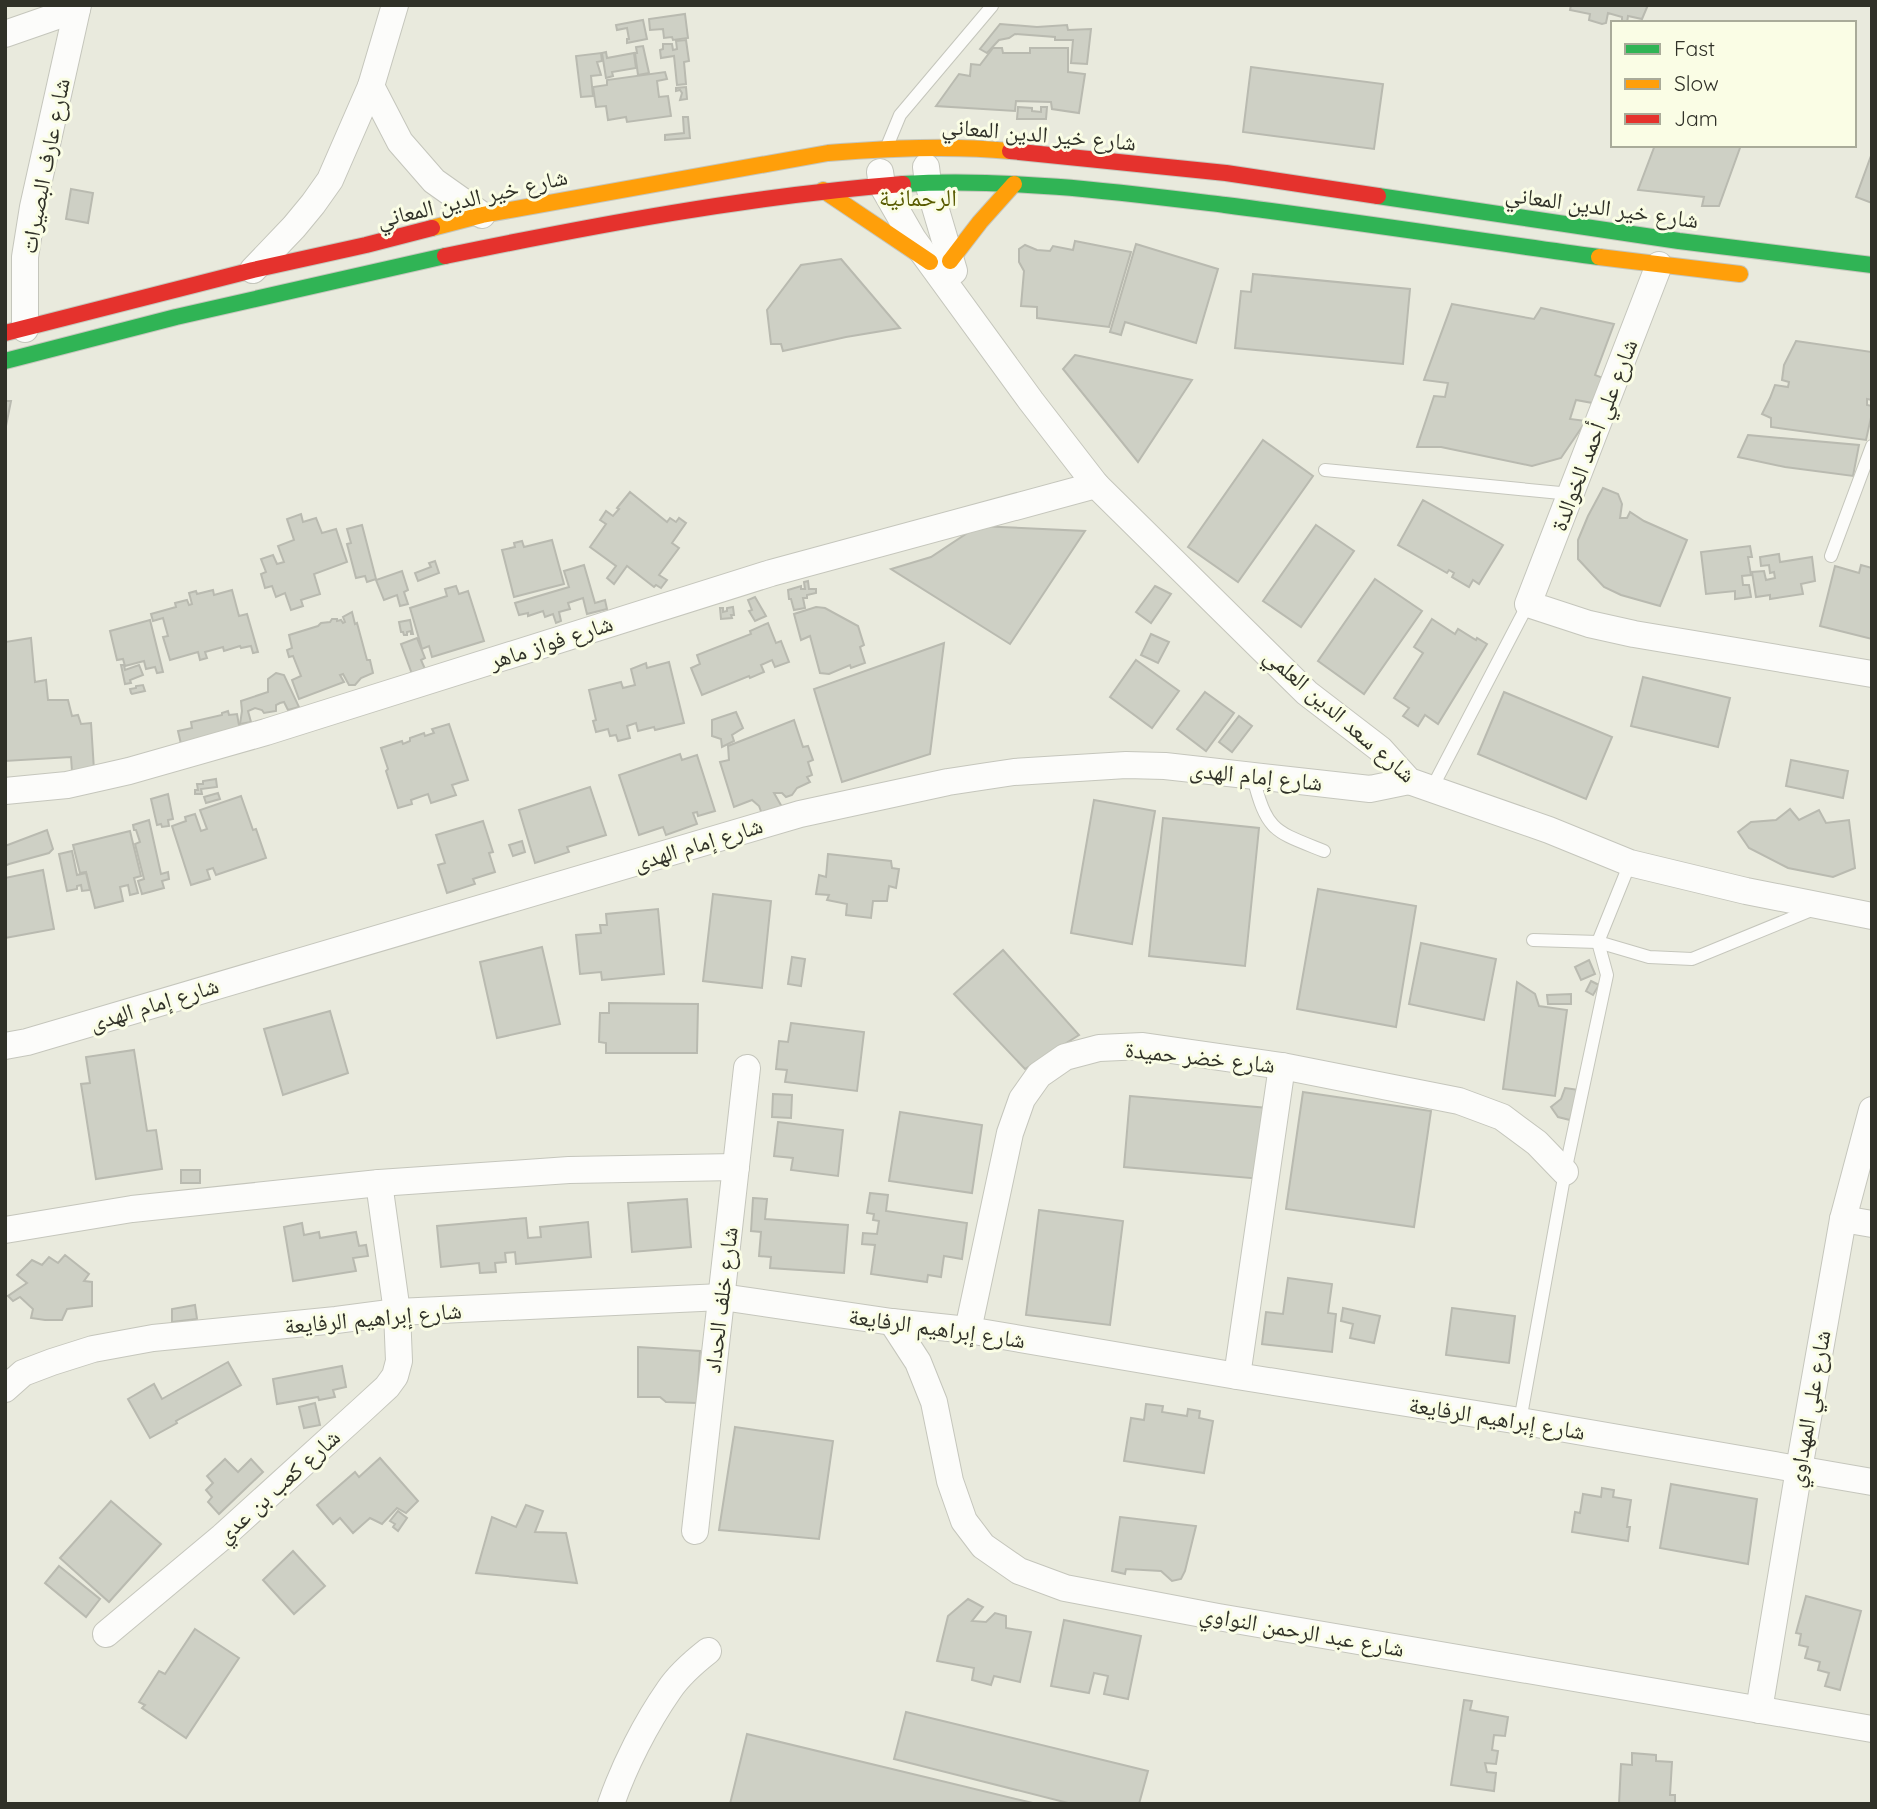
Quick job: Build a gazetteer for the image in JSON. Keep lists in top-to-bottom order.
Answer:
{
  "streets": {
    "street": [
      "شارع خير الدين المعاني",
      "شارع عارف البصيرات",
      "شارع علي أحمد الخوالدة",
      "شارع فواز ماهر",
      "شارع سعد الدين العلمي",
      "شارع إمام الهدى",
      "شارع خضر حميدة",
      "شارع خلف الحداد",
      "شارع إبراهيم الرفايعة",
      "شارع علي المهداوي",
      "شارع كعب بن عدي",
      "شارع عبد الرحمن النواوي"
    ]
  },
  "crossings": [
    ["شارع خير الدين المعاني", "شارع عارف البصيرات"],
    ["شارع علي أحمد الخوالدة", "شارع سعد الدين العلمي"],
    ["شارع علي أحمد الخوالدة", "شارع إمام الهدى"],
    ["شارع فواز ماهر", "شارع سعد الدين العلمي"],
    ["شارع سعد الدين العلمي", "شارع إمام الهدى"],
    ["شارع خضر حميدة", "شارع إبراهيم الرفايعة"],
    ["شارع خلف الحداد", "شارع إبراهيم الرفايعة"],
    ["شارع إبراهيم الرفايعة", "شارع علي المهداوي"],
    ["شارع إبراهيم الرفايعة", "شارع كعب بن عدي"],
    ["شارع إبراهيم الرفايعة", "شارع عبد الرحمن النواوي"],
    ["شارع علي المهداوي", "شارع عبد الرحمن النواوي"]
  ],
  "districts": ["الرحمانية"],
  "legend": ["Fast", "Slow", "Jam"]
}
